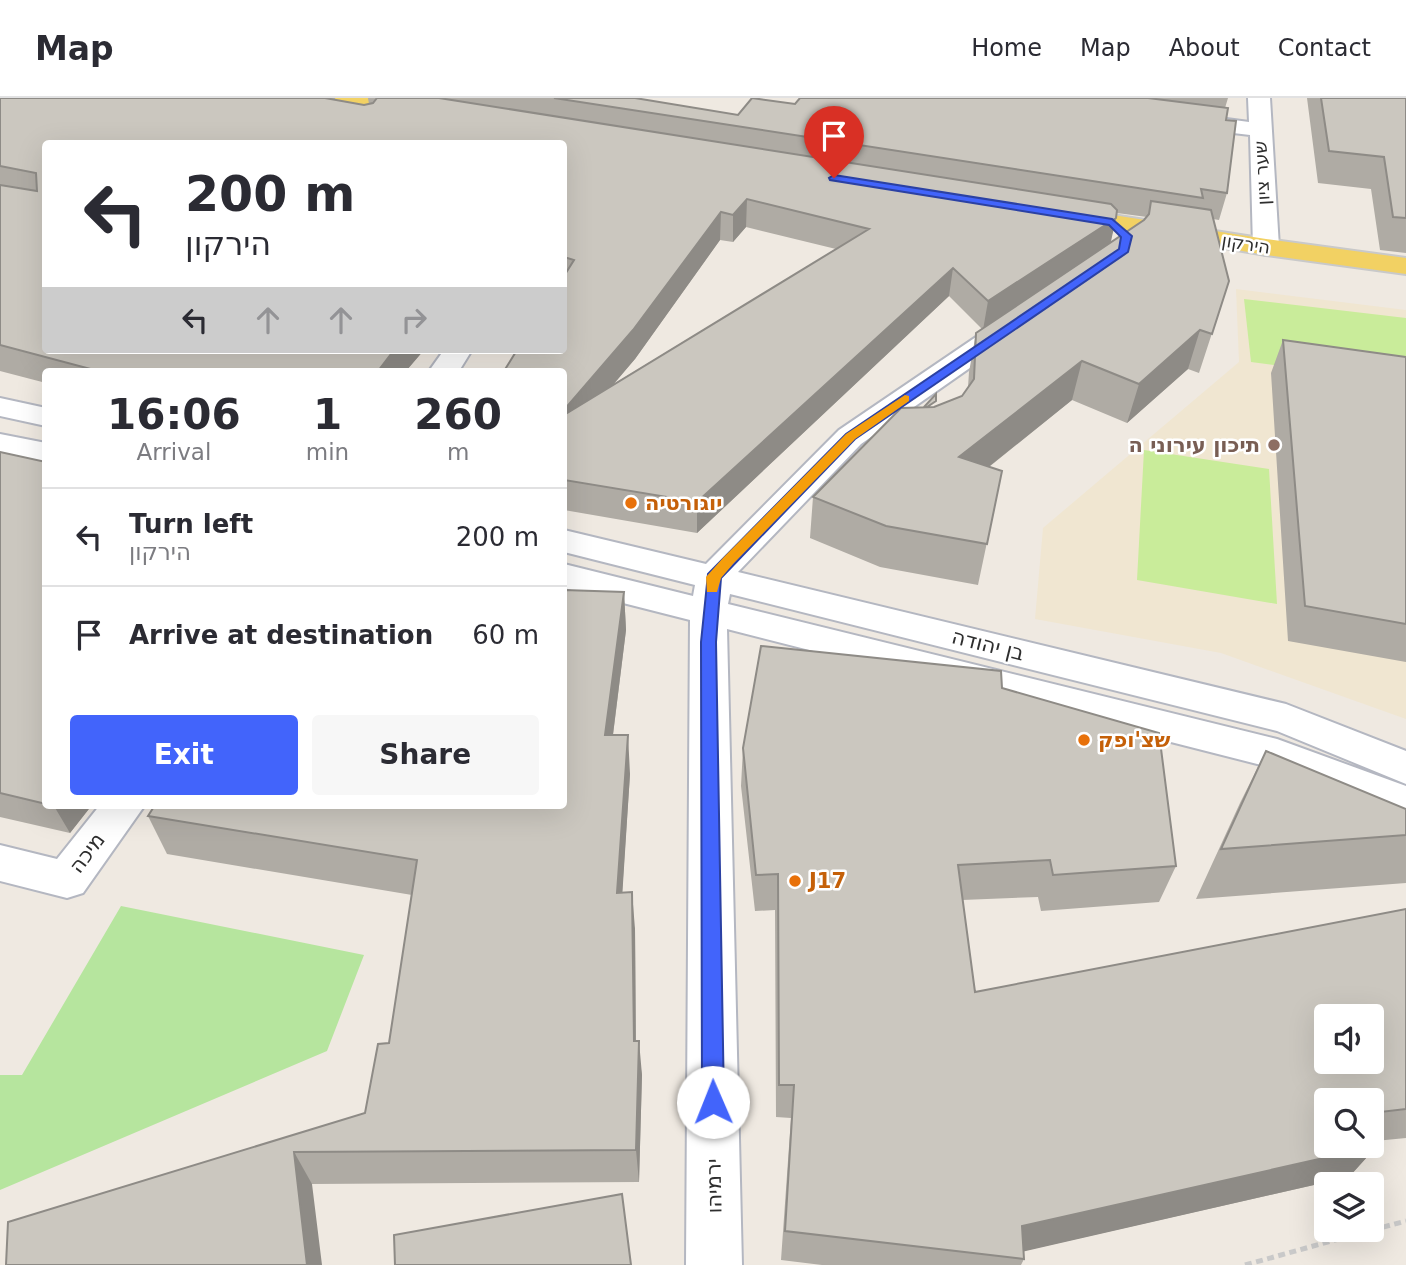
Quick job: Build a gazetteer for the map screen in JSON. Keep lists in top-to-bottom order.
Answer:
{
  "streets": {
    "main road": ["הירקון"],
    "street": [
      "שער ציון",
      "בן יהודה",
      "מיכה",
      "ירמיהו"
    ]
  },
  "crossings": [
    ["שער ציון", "הירקון"],
    ["בן יהודה", "ירמיהו"]
  ],
  "places": [
    "תיכון עירוני ה",
    "יוגורטיה",
    "שצ'ופק",
    "J17"
  ],
  "page": {
    "header": "Map",
    "nav": [
      "Home",
      "Map",
      "About",
      "Contact"
    ],
    "turn": ["200 m", "הירקון"],
    "eta": [
      "16:06",
      "Arrival",
      "1",
      "min",
      "260",
      "m"
    ],
    "list": [
      {
        "name": "Turn left",
        "note": "הירקון",
        "value": "200 m"
      },
      {
        "name": "Arrive at destination",
        "value": "60 m"
      }
    ],
    "buttons": ["Exit", "Share"]
  }
}
